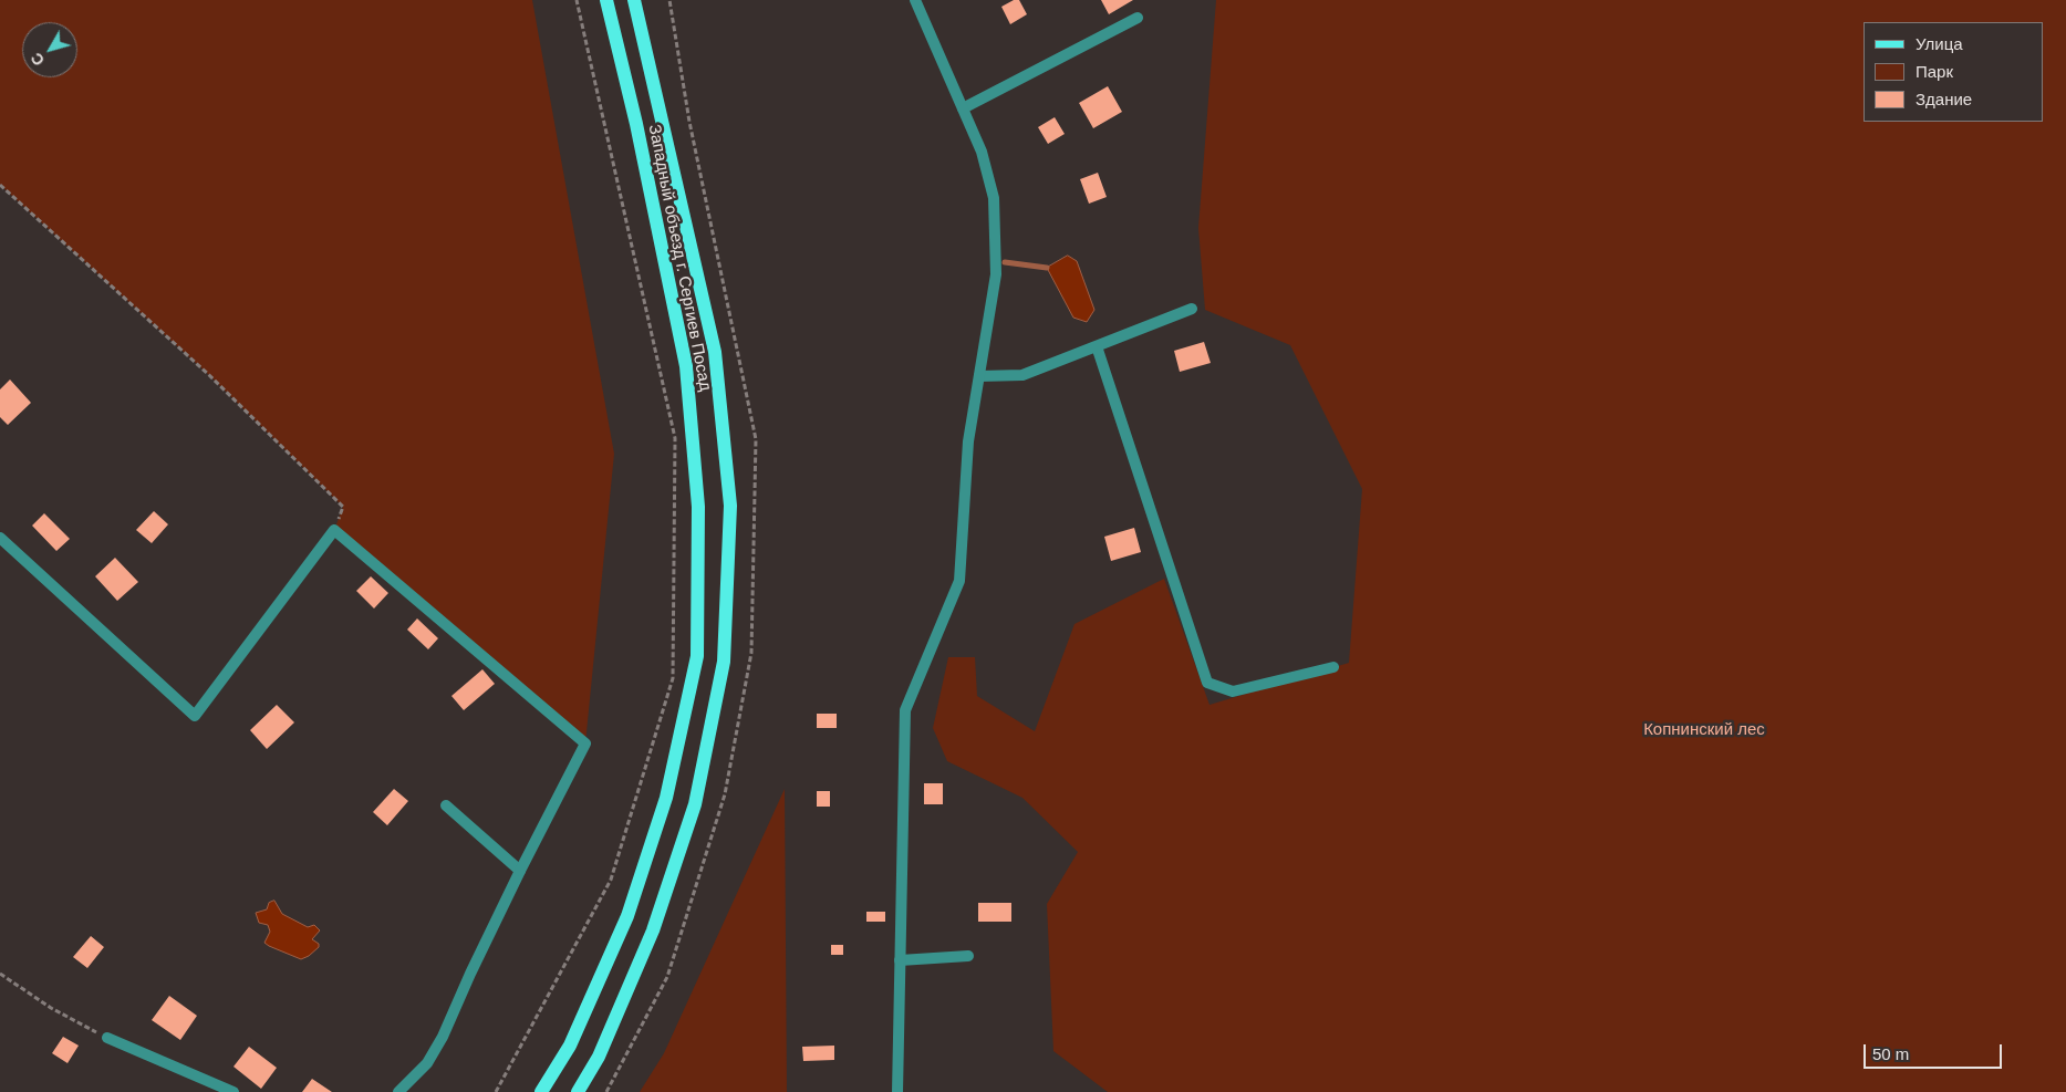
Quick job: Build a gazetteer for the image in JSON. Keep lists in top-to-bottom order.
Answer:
{
  "streets": {
    "main road": ["Западный объезд г. Сергиев Посад"]
  },
  "parks": ["Копнинский лес"],
  "legend": ["Улица", "Парк", "Здание"],
  "scale_bar": "50 m",
  "north": "bottom left"
}
